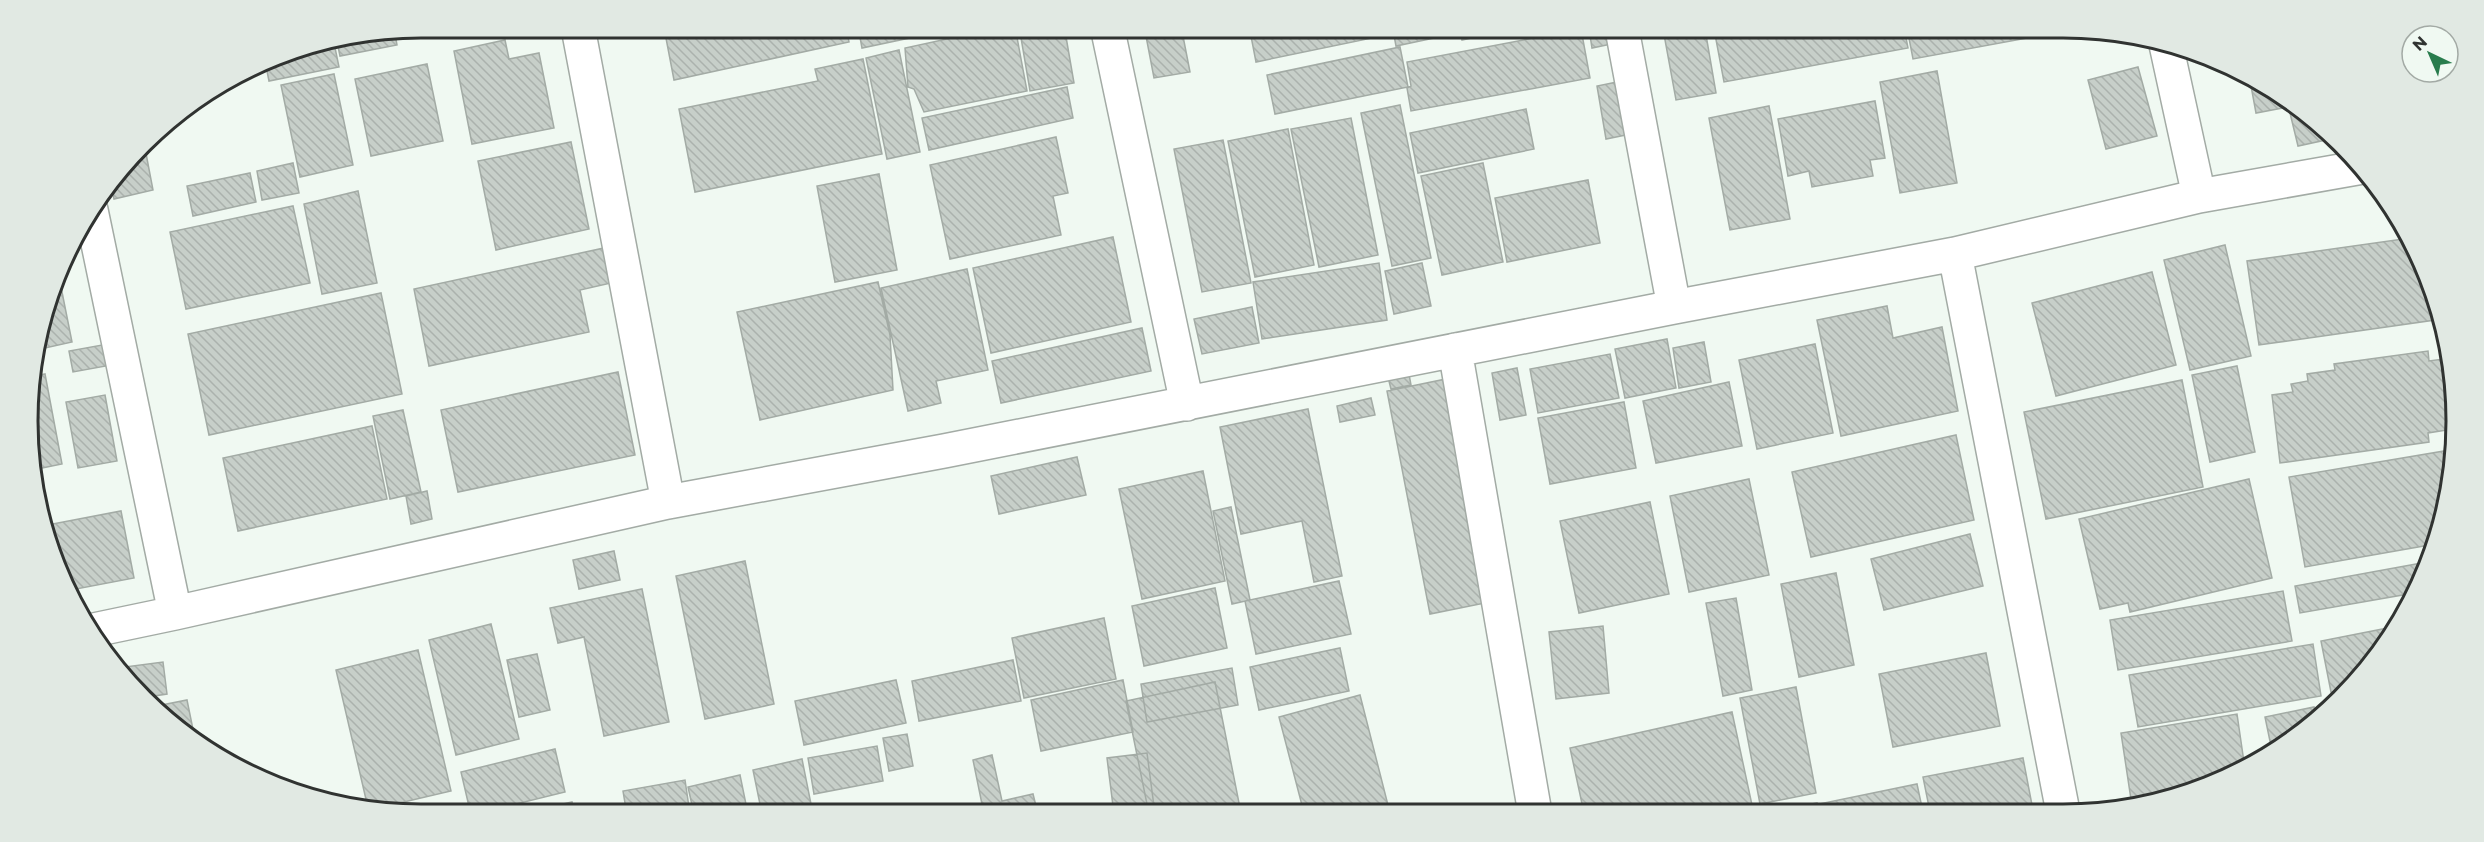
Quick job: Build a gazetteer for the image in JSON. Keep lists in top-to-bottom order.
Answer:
{
  "north": "top left"
}
